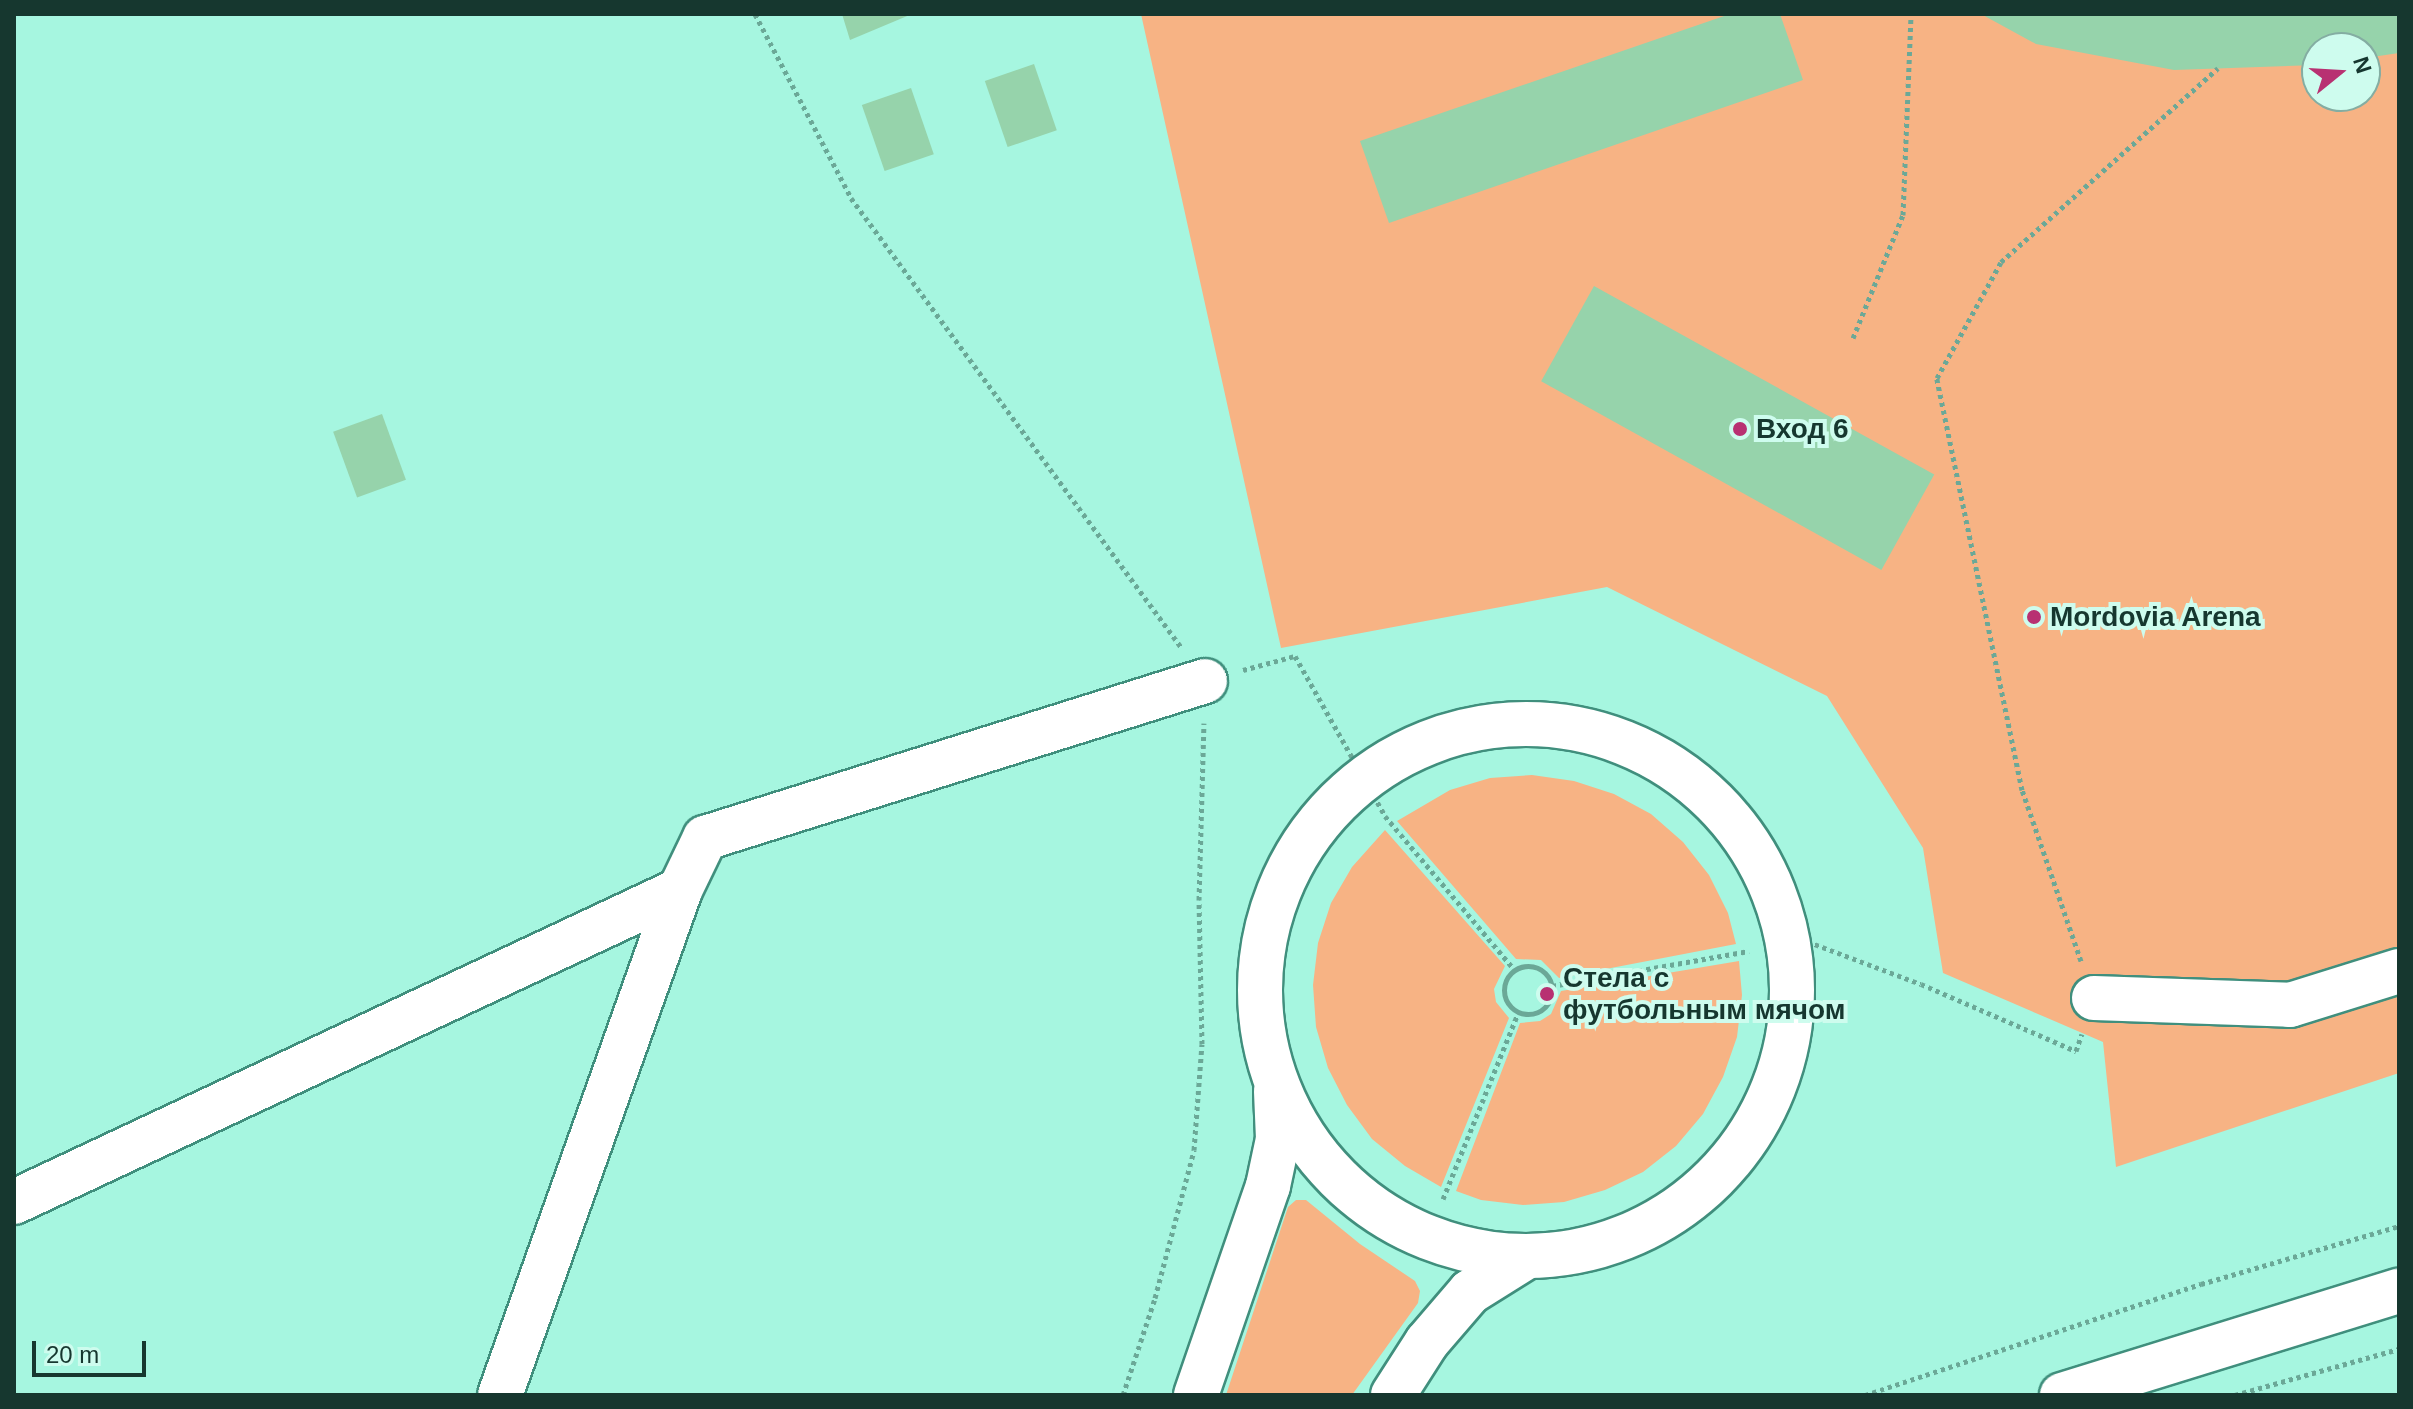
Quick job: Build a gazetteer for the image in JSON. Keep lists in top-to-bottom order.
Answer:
{
  "places": ["Вход 6", "Mordovia Arena", "Стела с футбольным мячом"],
  "scale_bar": "20 m",
  "north": "right"
}
